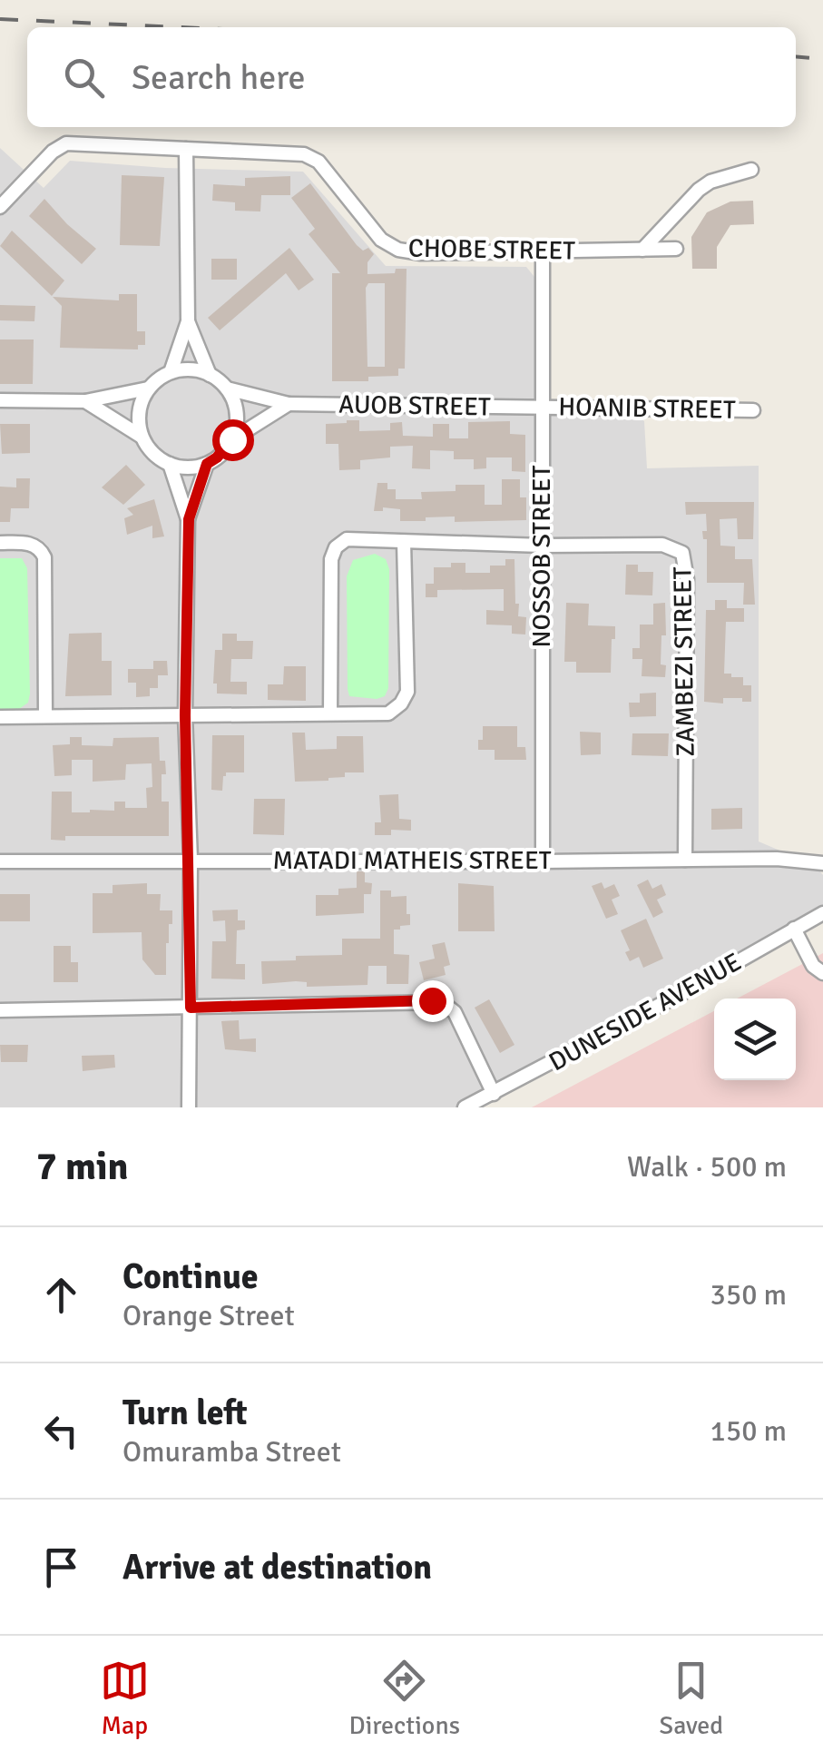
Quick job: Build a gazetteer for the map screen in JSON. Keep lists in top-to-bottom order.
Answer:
{
  "streets": {
    "street": [
      "CHOBE STREET",
      "AUOB STREET",
      "HOANIB STREET",
      "NOSSOB STREET",
      "ZAMBEZI STREET",
      "MATADI MATHEIS STREET",
      "DUNESIDE AVENUE"
    ]
  },
  "crossings": [
    ["CHOBE STREET", "NOSSOB STREET"],
    ["AUOB STREET", "HOANIB STREET"],
    ["AUOB STREET", "NOSSOB STREET"],
    ["HOANIB STREET", "NOSSOB STREET"],
    ["NOSSOB STREET", "ZAMBEZI STREET"],
    ["NOSSOB STREET", "MATADI MATHEIS STREET"],
    ["ZAMBEZI STREET", "MATADI MATHEIS STREET"]
  ],
  "page": {
    "search": "Search here",
    "heading": ["7 min", "Walk · 500 m"],
    "list": [
      ["Continue", "Orange Street", "350 m"],
      ["Turn left", "Omuramba Street", "150 m"],
      "Arrive at destination"
    ],
    "nav": ["Map", "Directions", "Saved"]
  }
}
